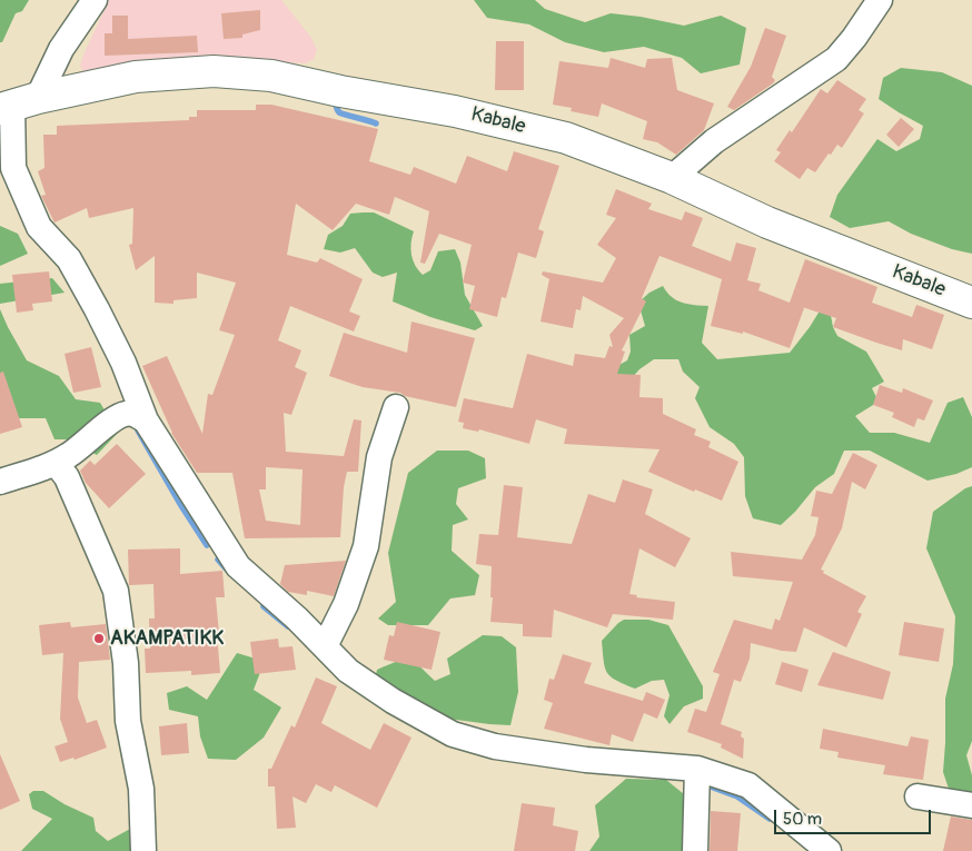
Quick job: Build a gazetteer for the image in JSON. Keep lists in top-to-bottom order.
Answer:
{
  "streets": {
    "street": ["Kabale"]
  },
  "places": ["AKAMPATIKK"],
  "scale_bar": "50 m"
}
